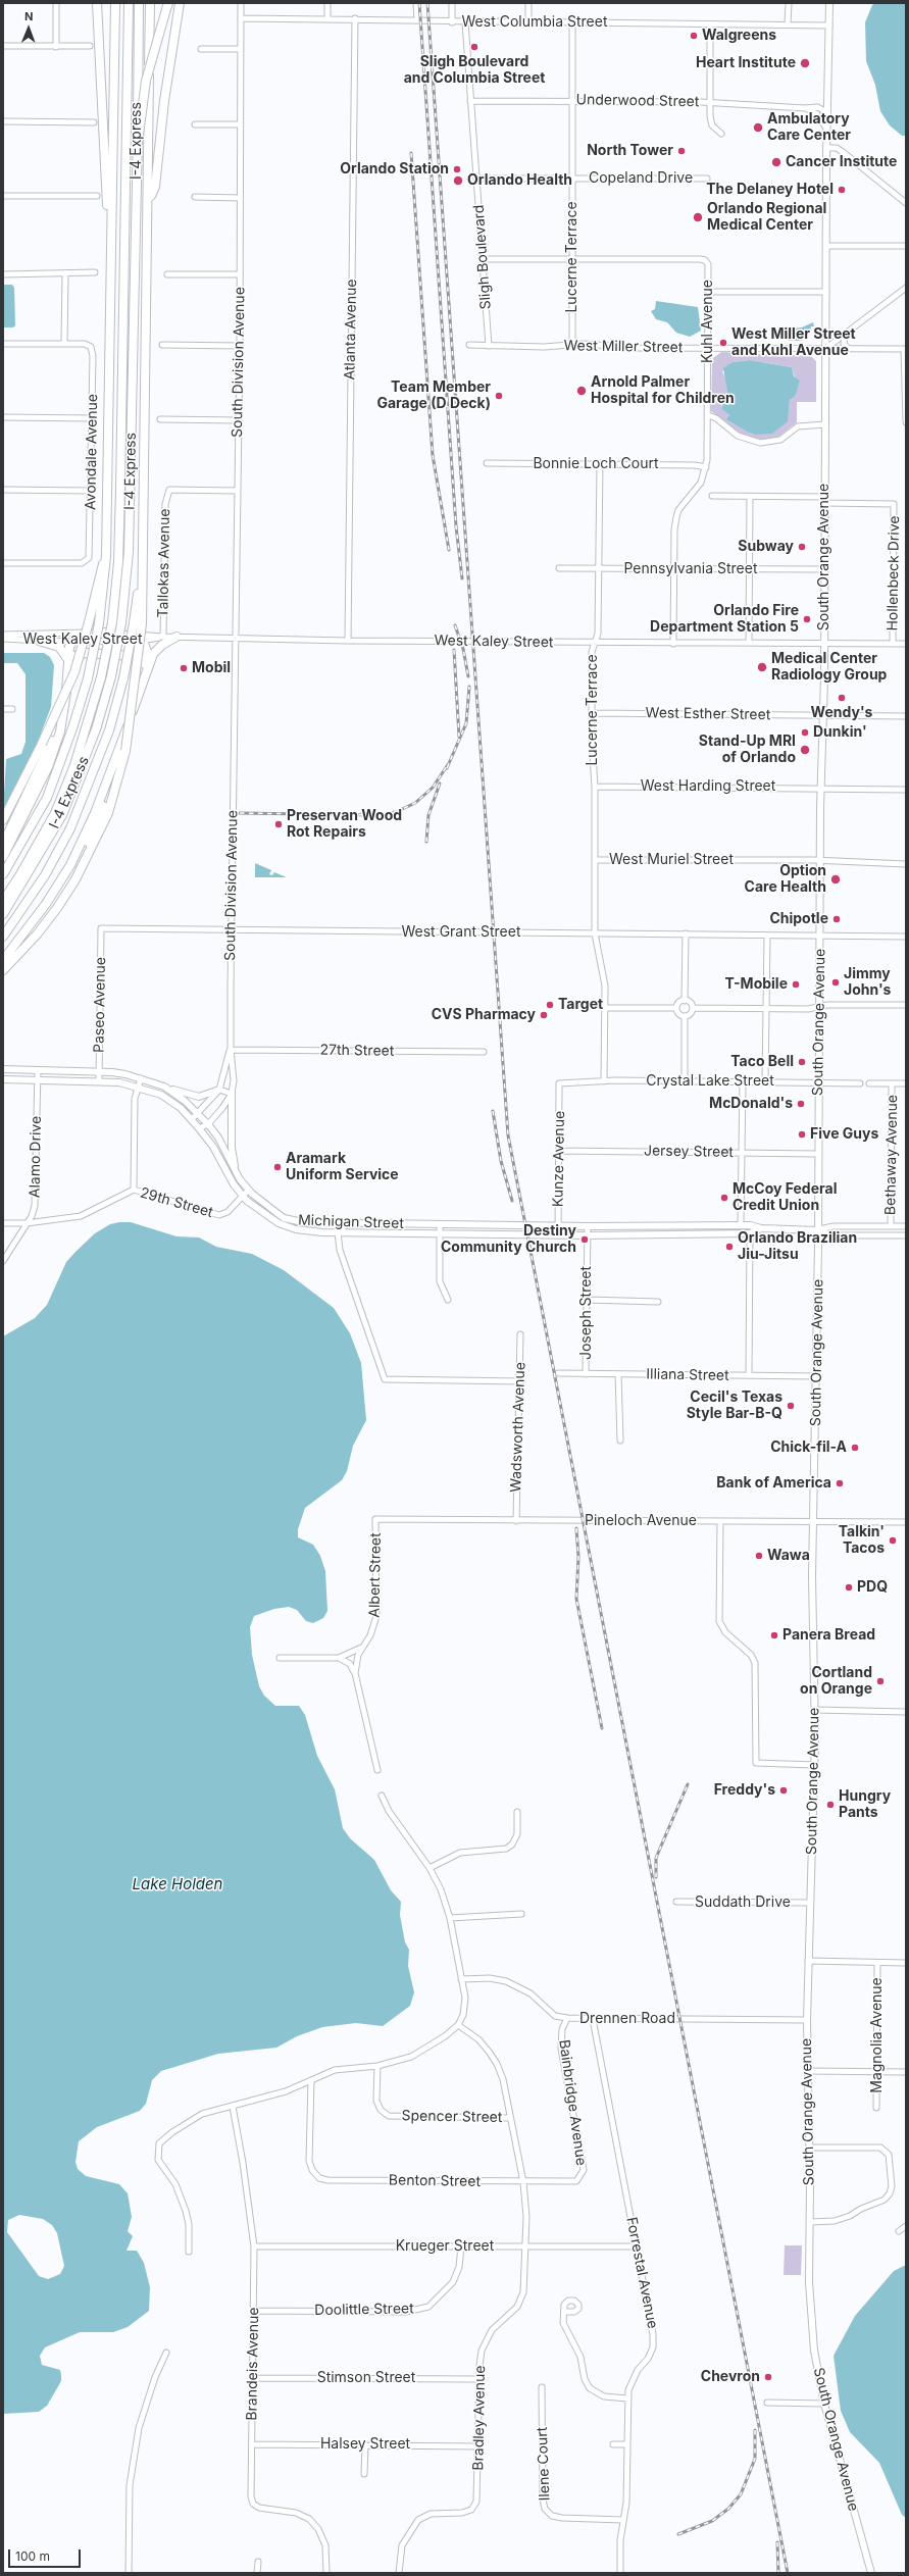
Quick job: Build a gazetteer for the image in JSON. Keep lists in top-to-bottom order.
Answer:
{
  "streets": {
    "highway": ["I-4 Express"],
    "main road": ["South Orange Avenue", "Michigan Street"],
    "street": [
      "West Columbia Street",
      "Underwood Street",
      "Copeland Drive",
      "Sligh Boulevard",
      "Lucerne Terrace",
      "Kuhl Avenue",
      "Atlanta Avenue",
      "West Miller Street",
      "South Division Avenue",
      "Avondale Avenue",
      "Bonnie Loch Court",
      "Tallokas Avenue",
      "Pennsylvania Street",
      "Hollenbeck Drive",
      "West Kaley Street",
      "West Esther Street",
      "West Harding Street",
      "West Muriel Street",
      "West Grant Street",
      "Paseo Avenue",
      "27th Street",
      "Crystal Lake Street",
      "Jersey Street",
      "Bethaway Avenue",
      "Alamo Drive",
      "Kunze Avenue",
      "29th Street",
      "Joseph Street",
      "Illiana Street",
      "Wadsworth Avenue",
      "Pineloch Avenue",
      "Albert Street",
      "Suddath Drive",
      "Drennen Road",
      "Magnolia Avenue",
      "Bainbridge Avenue",
      "Spencer Street",
      "Benton Street",
      "Krueger Street",
      "Forrestal Avenue",
      "Doolittle Street",
      "Brandeis Avenue",
      "Stimson Street",
      "Bradley Avenue",
      "Halsey Street",
      "Ilene Court"
    ]
  },
  "crossings": [
    ["West Columbia Street", "Sligh Boulevard"],
    ["West Columbia Street", "Lucerne Terrace"],
    ["West Columbia Street", "Atlanta Avenue"],
    ["West Columbia Street", "South Division Avenue"],
    ["West Columbia Street", "South Orange Avenue"],
    ["Underwood Street", "Sligh Boulevard"],
    ["Underwood Street", "Lucerne Terrace"],
    ["Underwood Street", "South Orange Avenue"],
    ["Copeland Drive", "Sligh Boulevard"],
    ["Copeland Drive", "Lucerne Terrace"],
    ["Sligh Boulevard", "West Miller Street"],
    ["Lucerne Terrace", "Kuhl Avenue"],
    ["Lucerne Terrace", "West Miller Street"],
    ["Lucerne Terrace", "Bonnie Loch Court"],
    ["Lucerne Terrace", "Pennsylvania Street"],
    ["Lucerne Terrace", "West Kaley Street"],
    ["Lucerne Terrace", "West Esther Street"],
    ["Lucerne Terrace", "West Harding Street"],
    ["Lucerne Terrace", "West Muriel Street"],
    ["Lucerne Terrace", "West Grant Street"],
    ["Lucerne Terrace", "Crystal Lake Street"],
    ["Kuhl Avenue", "West Miller Street"],
    ["Kuhl Avenue", "Bonnie Loch Court"],
    ["Kuhl Avenue", "Pennsylvania Street"],
    ["Kuhl Avenue", "West Kaley Street"],
    ["Atlanta Avenue", "West Kaley Street"],
    ["West Miller Street", "South Orange Avenue"],
    ["South Division Avenue", "Tallokas Avenue"],
    ["South Division Avenue", "West Kaley Street"],
    ["South Division Avenue", "West Grant Street"],
    ["South Division Avenue", "27th Street"],
    ["South Division Avenue", "Michigan Street"],
    ["South Orange Avenue", "Pennsylvania Street"],
    ["South Orange Avenue", "Hollenbeck Drive"],
    ["South Orange Avenue", "West Kaley Street"],
    ["South Orange Avenue", "West Esther Street"],
    ["South Orange Avenue", "West Harding Street"],
    ["South Orange Avenue", "West Muriel Street"],
    ["South Orange Avenue", "West Grant Street"],
    ["South Orange Avenue", "Crystal Lake Street"],
    ["South Orange Avenue", "Jersey Street"],
    ["South Orange Avenue", "Michigan Street"],
    ["South Orange Avenue", "Illiana Street"],
    ["South Orange Avenue", "Pineloch Avenue"],
    ["South Orange Avenue", "Suddath Drive"],
    ["South Orange Avenue", "Drennen Road"],
    ["Tallokas Avenue", "West Kaley Street"],
    ["Hollenbeck Drive", "West Kaley Street"],
    ["West Grant Street", "Paseo Avenue"],
    ["Paseo Avenue", "Michigan Street"],
    ["Crystal Lake Street", "Kunze Avenue"],
    ["Jersey Street", "Kunze Avenue"],
    ["Bethaway Avenue", "Michigan Street"],
    ["Alamo Drive", "29th Street"],
    ["Alamo Drive", "Michigan Street"],
    ["Kunze Avenue", "Michigan Street"],
    ["29th Street", "Michigan Street"],
    ["Michigan Street", "Joseph Street"],
    ["Joseph Street", "Illiana Street"],
    ["Wadsworth Avenue", "Pineloch Avenue"],
    ["Pineloch Avenue", "Albert Street"],
    ["Drennen Road", "Bainbridge Avenue"],
    ["Drennen Road", "Forrestal Avenue"],
    ["Bainbridge Avenue", "Benton Street"],
    ["Spencer Street", "Bradley Avenue"],
    ["Benton Street", "Bradley Avenue"],
    ["Krueger Street", "Forrestal Avenue"],
    ["Krueger Street", "Doolittle Street"],
    ["Krueger Street", "Brandeis Avenue"],
    ["Krueger Street", "Bradley Avenue"],
    ["Forrestal Avenue", "Ilene Court"],
    ["Doolittle Street", "Brandeis Avenue"],
    ["Brandeis Avenue", "Stimson Street"],
    ["Brandeis Avenue", "Halsey Street"],
    ["Stimson Street", "Bradley Avenue"],
    ["Bradley Avenue", "Halsey Street"]
  ],
  "water": ["Lake Holden"],
  "places": [
    "Walgreens",
    "Sligh Boulevard and Columbia Street",
    "Heart Institute",
    "Ambulatory Care Center",
    "North Tower",
    "Cancer Institute",
    "Orlando Station",
    "Orlando Health",
    "The Delaney Hotel",
    "Orlando Regional Medical Center",
    "West Miller Street and Kuhl Avenue",
    "Arnold Palmer Hospital for Children",
    "Team Member Garage (D Deck)",
    "Subway",
    "Orlando Fire Department Station 5",
    "Medical Center Radiology Group",
    "Mobil",
    "Wendy's",
    "Dunkin'",
    "Stand-Up MRI of Orlando",
    "Preservan Wood Rot Repairs",
    "Option Care Health",
    "Chipotle",
    "Jimmy John's",
    "T-Mobile",
    "Target",
    "CVS Pharmacy",
    "Taco Bell",
    "McDonald's",
    "Five Guys",
    "Aramark Uniform Service",
    "McCoy Federal Credit Union",
    "Destiny Community Church",
    "Orlando Brazilian Jiu-Jitsu",
    "Cecil's Texas Style Bar-B-Q",
    "Chick-fil-A",
    "Bank of America",
    "Talkin' Tacos",
    "Wawa",
    "PDQ",
    "Panera Bread",
    "Cortland on Orange",
    "Freddy's",
    "Hungry Pants",
    "Chevron"
  ],
  "scale_bar": "100 m",
  "north": "top"
}
